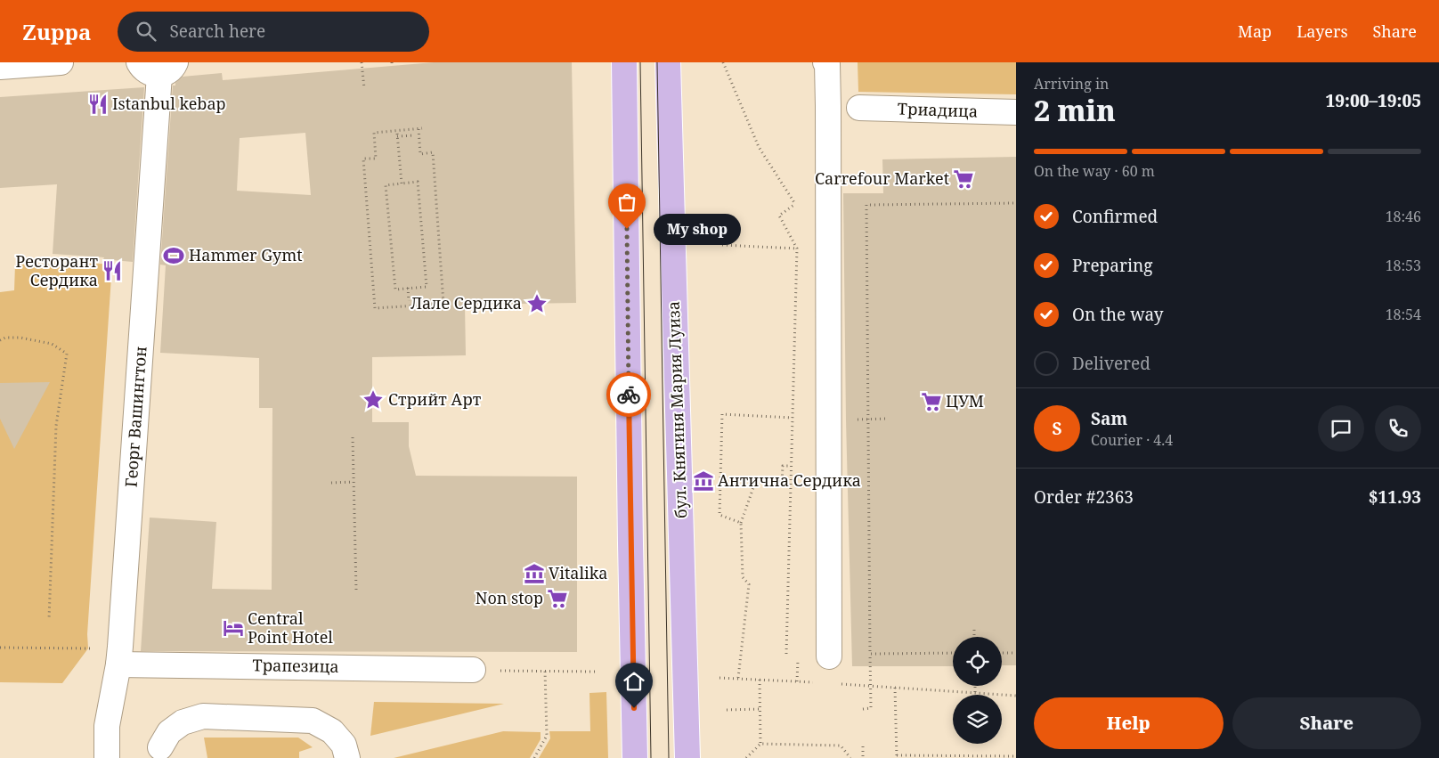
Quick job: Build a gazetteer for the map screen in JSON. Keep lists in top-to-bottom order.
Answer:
{
  "streets": {
    "main road": ["бул. Княгиня Мария Луиза"],
    "street": ["Триадица", "Георг Вашингтон", "Трапезица"]
  },
  "crossings": [
    ["Георг Вашингтон", "Трапезица"]
  ],
  "places": {
    "restaurant": ["Istanbul kebap", "Ресторант Сердика"],
    "supermarket": ["Carrefour Market", "ЦУМ", "Non stop"],
    "other": ["My shop"],
    "sports": ["Hammer Gymt"],
    "place": ["Лале Сердика", "Стрийт Арт"],
    "museum": ["Антична Сердика", "Vitalika"],
    "hotel": ["Central Point Hotel"]
  },
  "page": {
    "header": "Zuppa",
    "search": "Search here",
    "nav": ["Map", "Layers", "Share"],
    "heading": ["2 min", "Arriving in", "19:00–19:05"],
    "panel": [
      "Sam",
      "Courier · 4.4",
      "Order #2363",
      "$11.93"
    ],
    "bar": "On the way · 60 m",
    "list": [
      ["Confirmed", "18:46"],
      ["Preparing", "18:53"],
      ["On the way", "18:54"],
      "Delivered"
    ],
    "bubble": "My shop",
    "round": "S",
    "buttons": ["Help", "Share"]
  }
}
